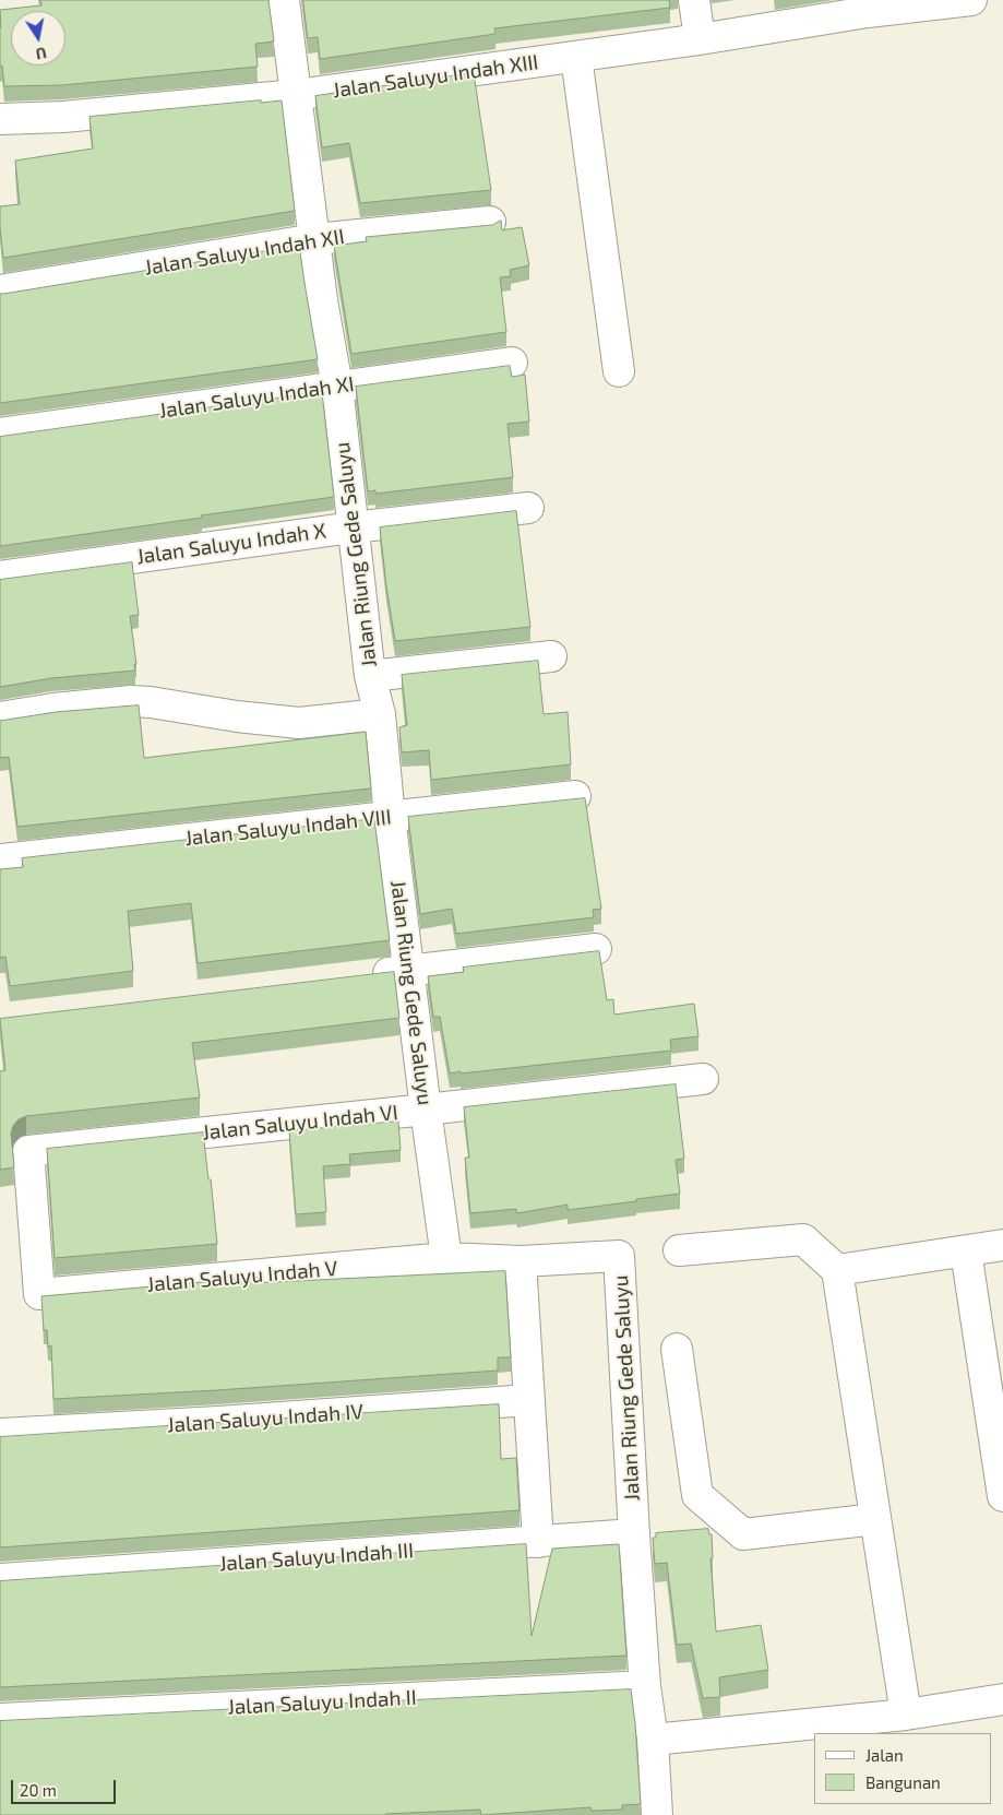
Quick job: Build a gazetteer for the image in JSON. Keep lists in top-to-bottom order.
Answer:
{
  "streets": {
    "street": [
      "Jalan Saluyu Indah XIII",
      "Jalan Saluyu Indah XII",
      "Jalan Saluyu Indah XI",
      "Jalan Saluyu Indah X",
      "Jalan Riung Gede Saluyu",
      "Jalan Saluyu Indah VIII",
      "Jalan Saluyu Indah VI",
      "Jalan Saluyu Indah V",
      "Jalan Saluyu Indah IV",
      "Jalan Saluyu Indah III",
      "Jalan Saluyu Indah II"
    ]
  },
  "crossings": [
    ["Jalan Saluyu Indah XIII", "Jalan Riung Gede Saluyu"],
    ["Jalan Saluyu Indah XII", "Jalan Riung Gede Saluyu"],
    ["Jalan Saluyu Indah XI", "Jalan Riung Gede Saluyu"],
    ["Jalan Saluyu Indah X", "Jalan Riung Gede Saluyu"],
    ["Jalan Riung Gede Saluyu", "Jalan Saluyu Indah VIII"],
    ["Jalan Riung Gede Saluyu", "Jalan Saluyu Indah VI"],
    ["Jalan Riung Gede Saluyu", "Jalan Saluyu Indah V"],
    ["Jalan Riung Gede Saluyu", "Jalan Saluyu Indah III"],
    ["Jalan Riung Gede Saluyu", "Jalan Saluyu Indah II"],
    ["Jalan Saluyu Indah VI", "Jalan Saluyu Indah V"]
  ],
  "legend": ["Jalan", "Bangunan"],
  "scale_bar": "20 m",
  "north": "bottom"
}
